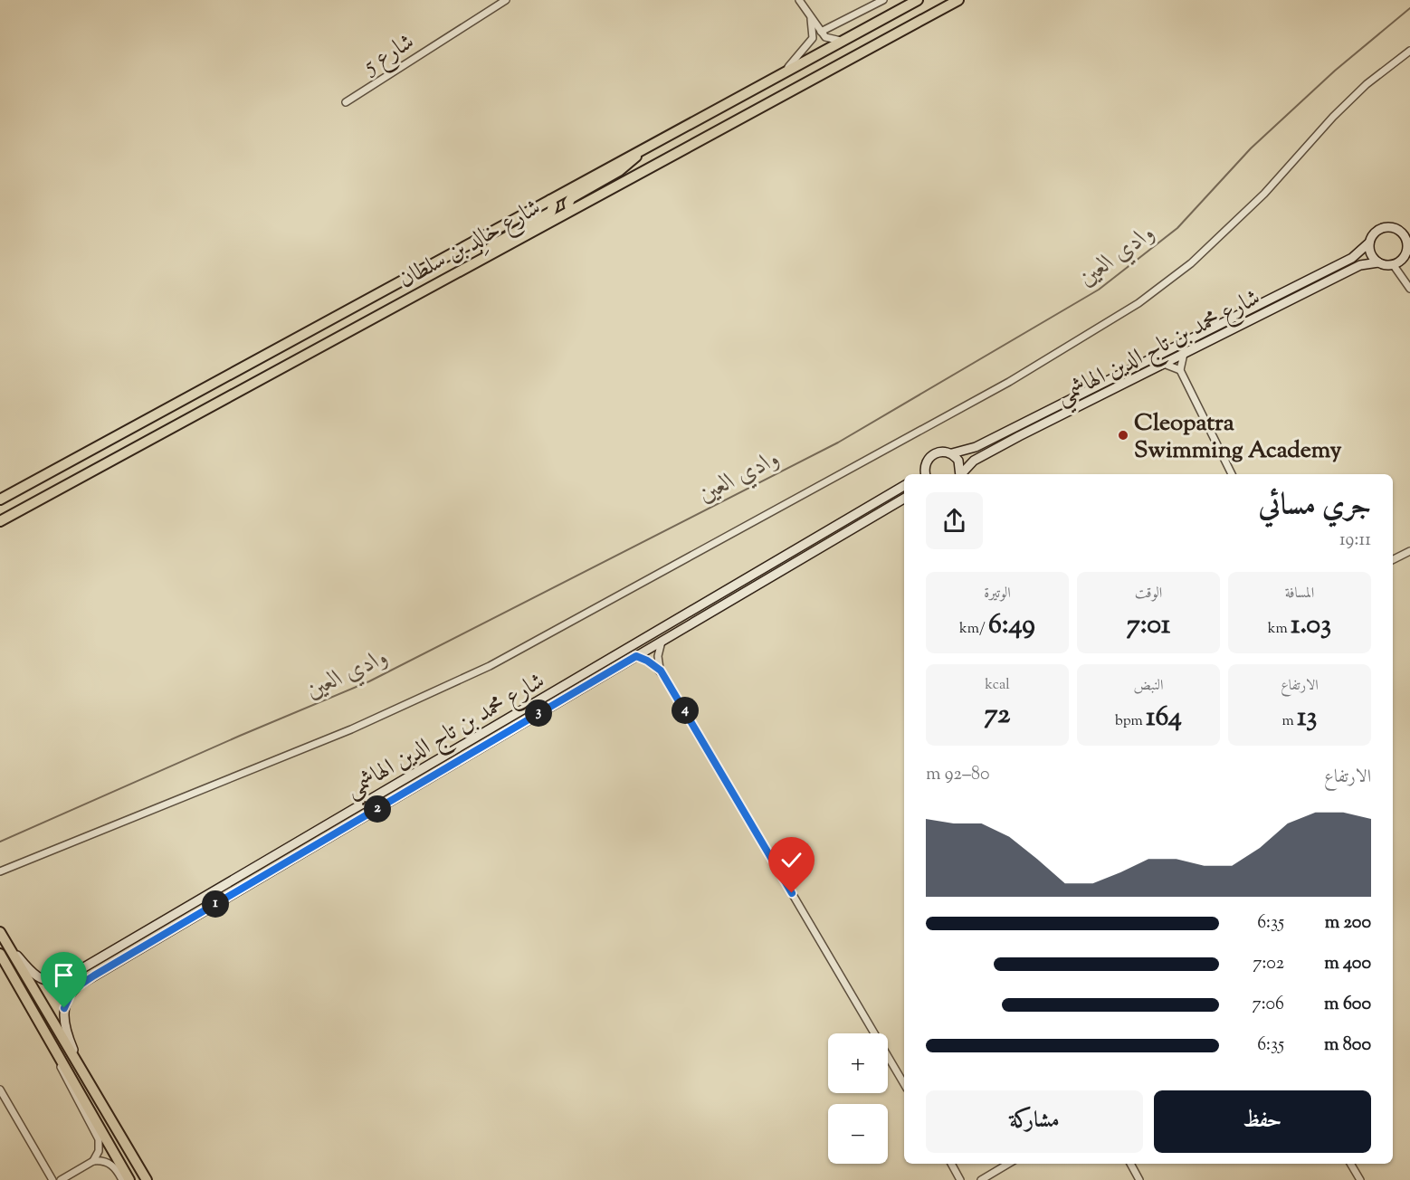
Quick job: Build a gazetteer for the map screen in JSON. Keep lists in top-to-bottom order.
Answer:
{
  "streets": {
    "main road": ["شارع خالِد بن سلطان"],
    "street": ["شارع 5", "شارع محمد بن تاج الدين الهاشمي"]
  },
  "water": ["وادي العين"],
  "places": ["Cleopatra Swimming Academy"],
  "page": {
    "heading": ["جري مسائي", "19:11"],
    "stats": [
      ["المسافة", "1.03 km"],
      ["الوقت", "7:01"],
      ["الوتيرة", "6:49 /km"],
      ["الارتفاع", "13 m"],
      ["النبض", "164 bpm"],
      ["kcal", "72"]
    ],
    "pins": [
      "4",
      "3",
      "2",
      "1"
    ],
    "chart": ["الارتفاع", "80–92 m"],
    "list": [
      {
        "name": "200 m",
        "note": "6:35"
      },
      {
        "name": "400 m",
        "note": "7:02"
      },
      {
        "name": "600 m",
        "note": "7:06"
      },
      {
        "name": "800 m",
        "note": "6:35"
      }
    ],
    "map_buttons": ["+", "−"],
    "buttons": ["حفظ", "مشاركة"]
  }
}
